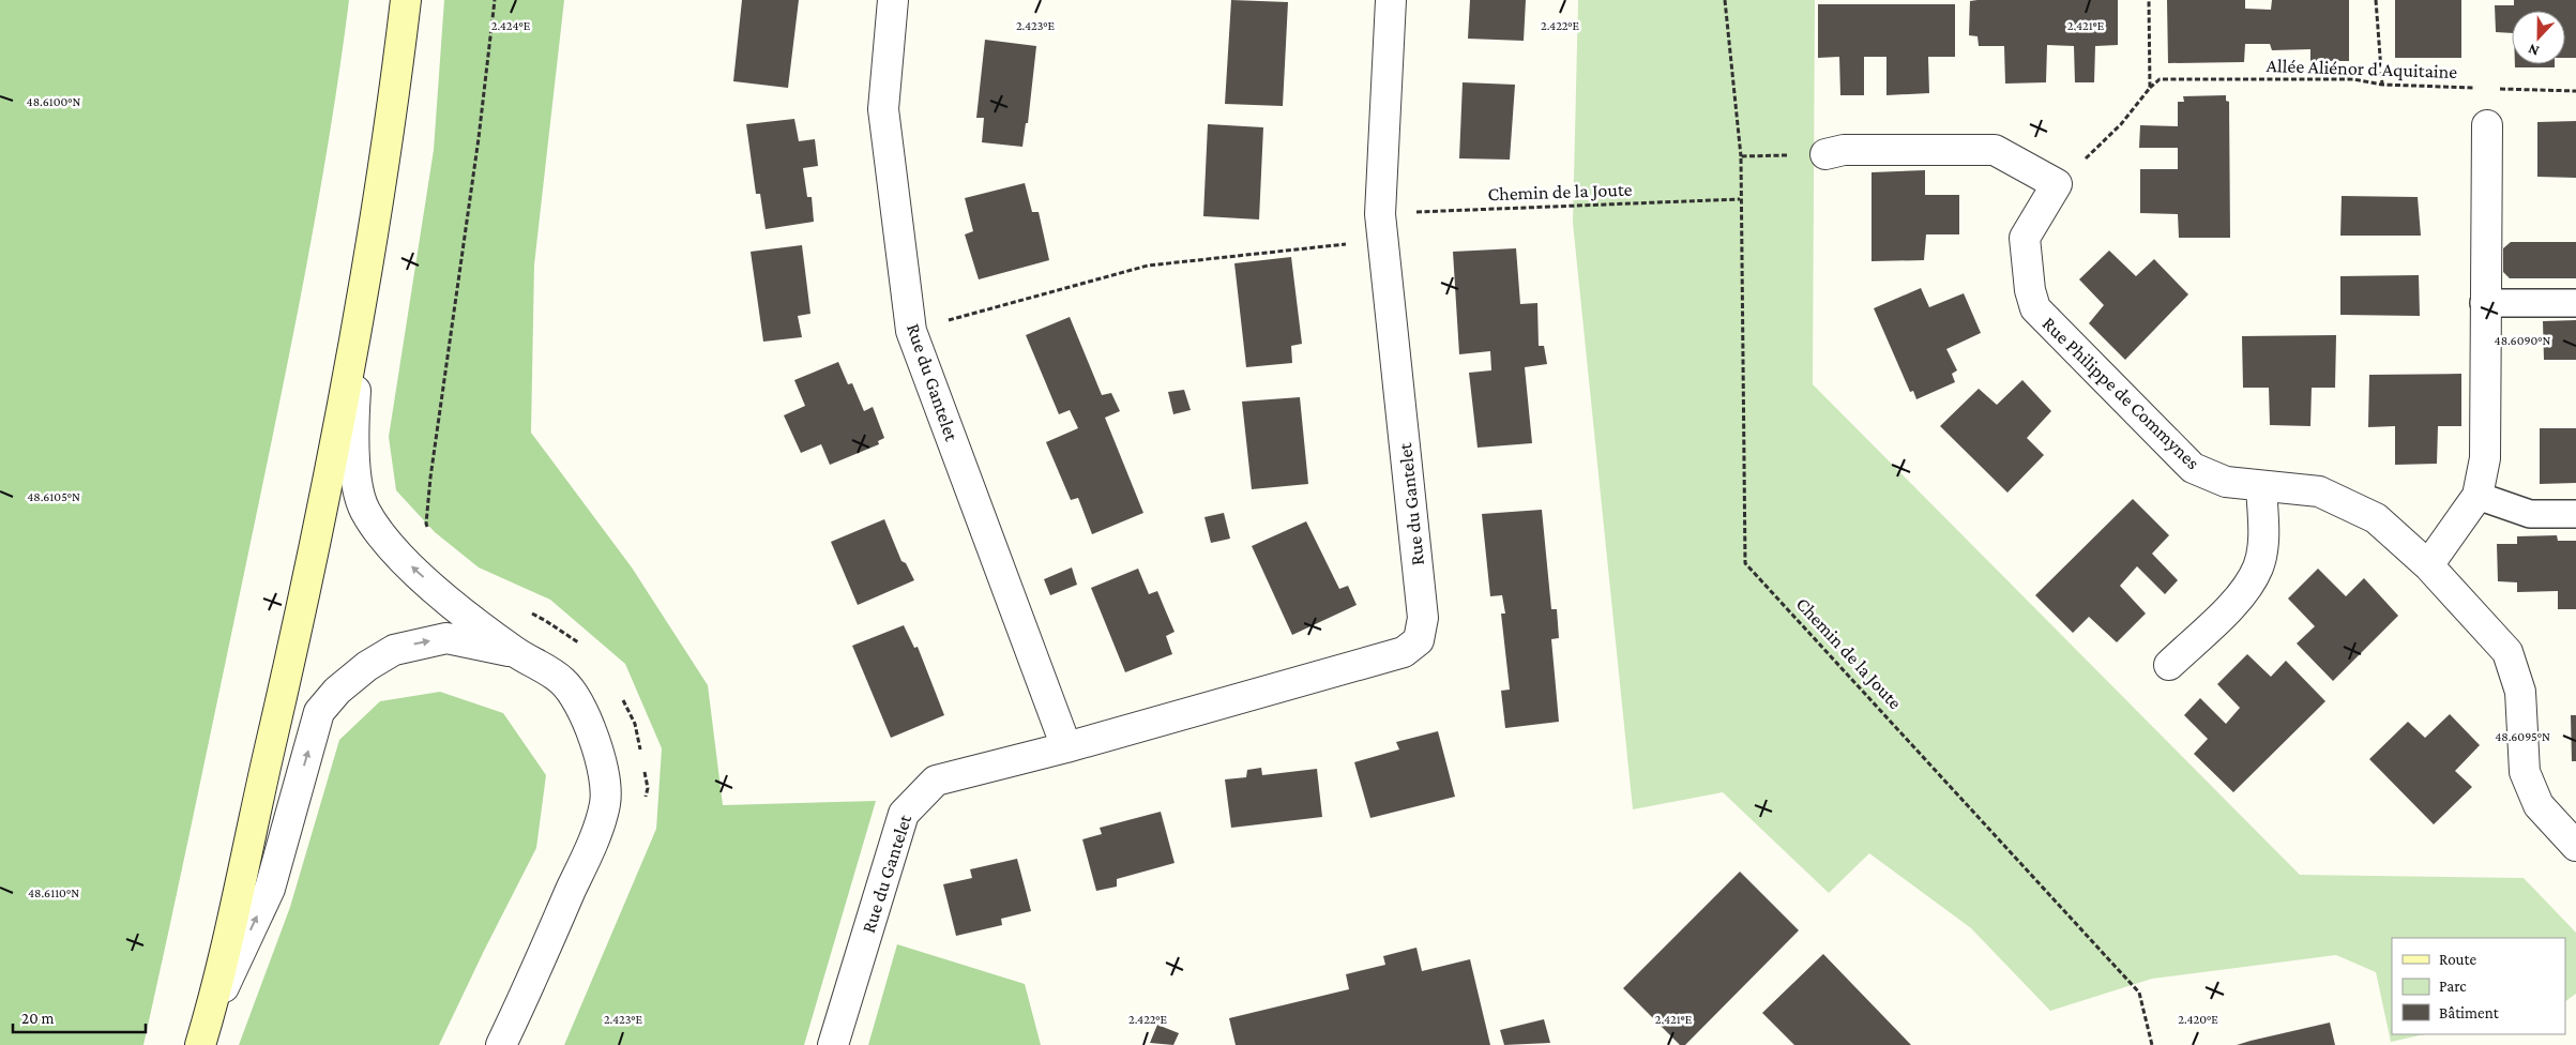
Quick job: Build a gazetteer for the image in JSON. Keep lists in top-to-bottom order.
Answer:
{
  "streets": {
    "street": ["Rue du Gantelet", "Rue Philippe de Commynes"],
    "path": ["Allée Aliénor d'Aquitaine", "Chemin de la Joute"]
  },
  "crossings": [
    ["Chemin de la Joute", "Rue du Gantelet"]
  ],
  "legend": ["Route", "Parc", "Bâtiment"],
  "scale_bar": "20 m",
  "north": "bottom",
  "coordinates": [
    "2.424°E",
    "2.423°E",
    "2.422°E",
    "2.421°E",
    "48.6100°N",
    "48.6090°N",
    "48.6105°N",
    "48.6095°N",
    "48.6110°N",
    "2.420°E"
  ]
}
